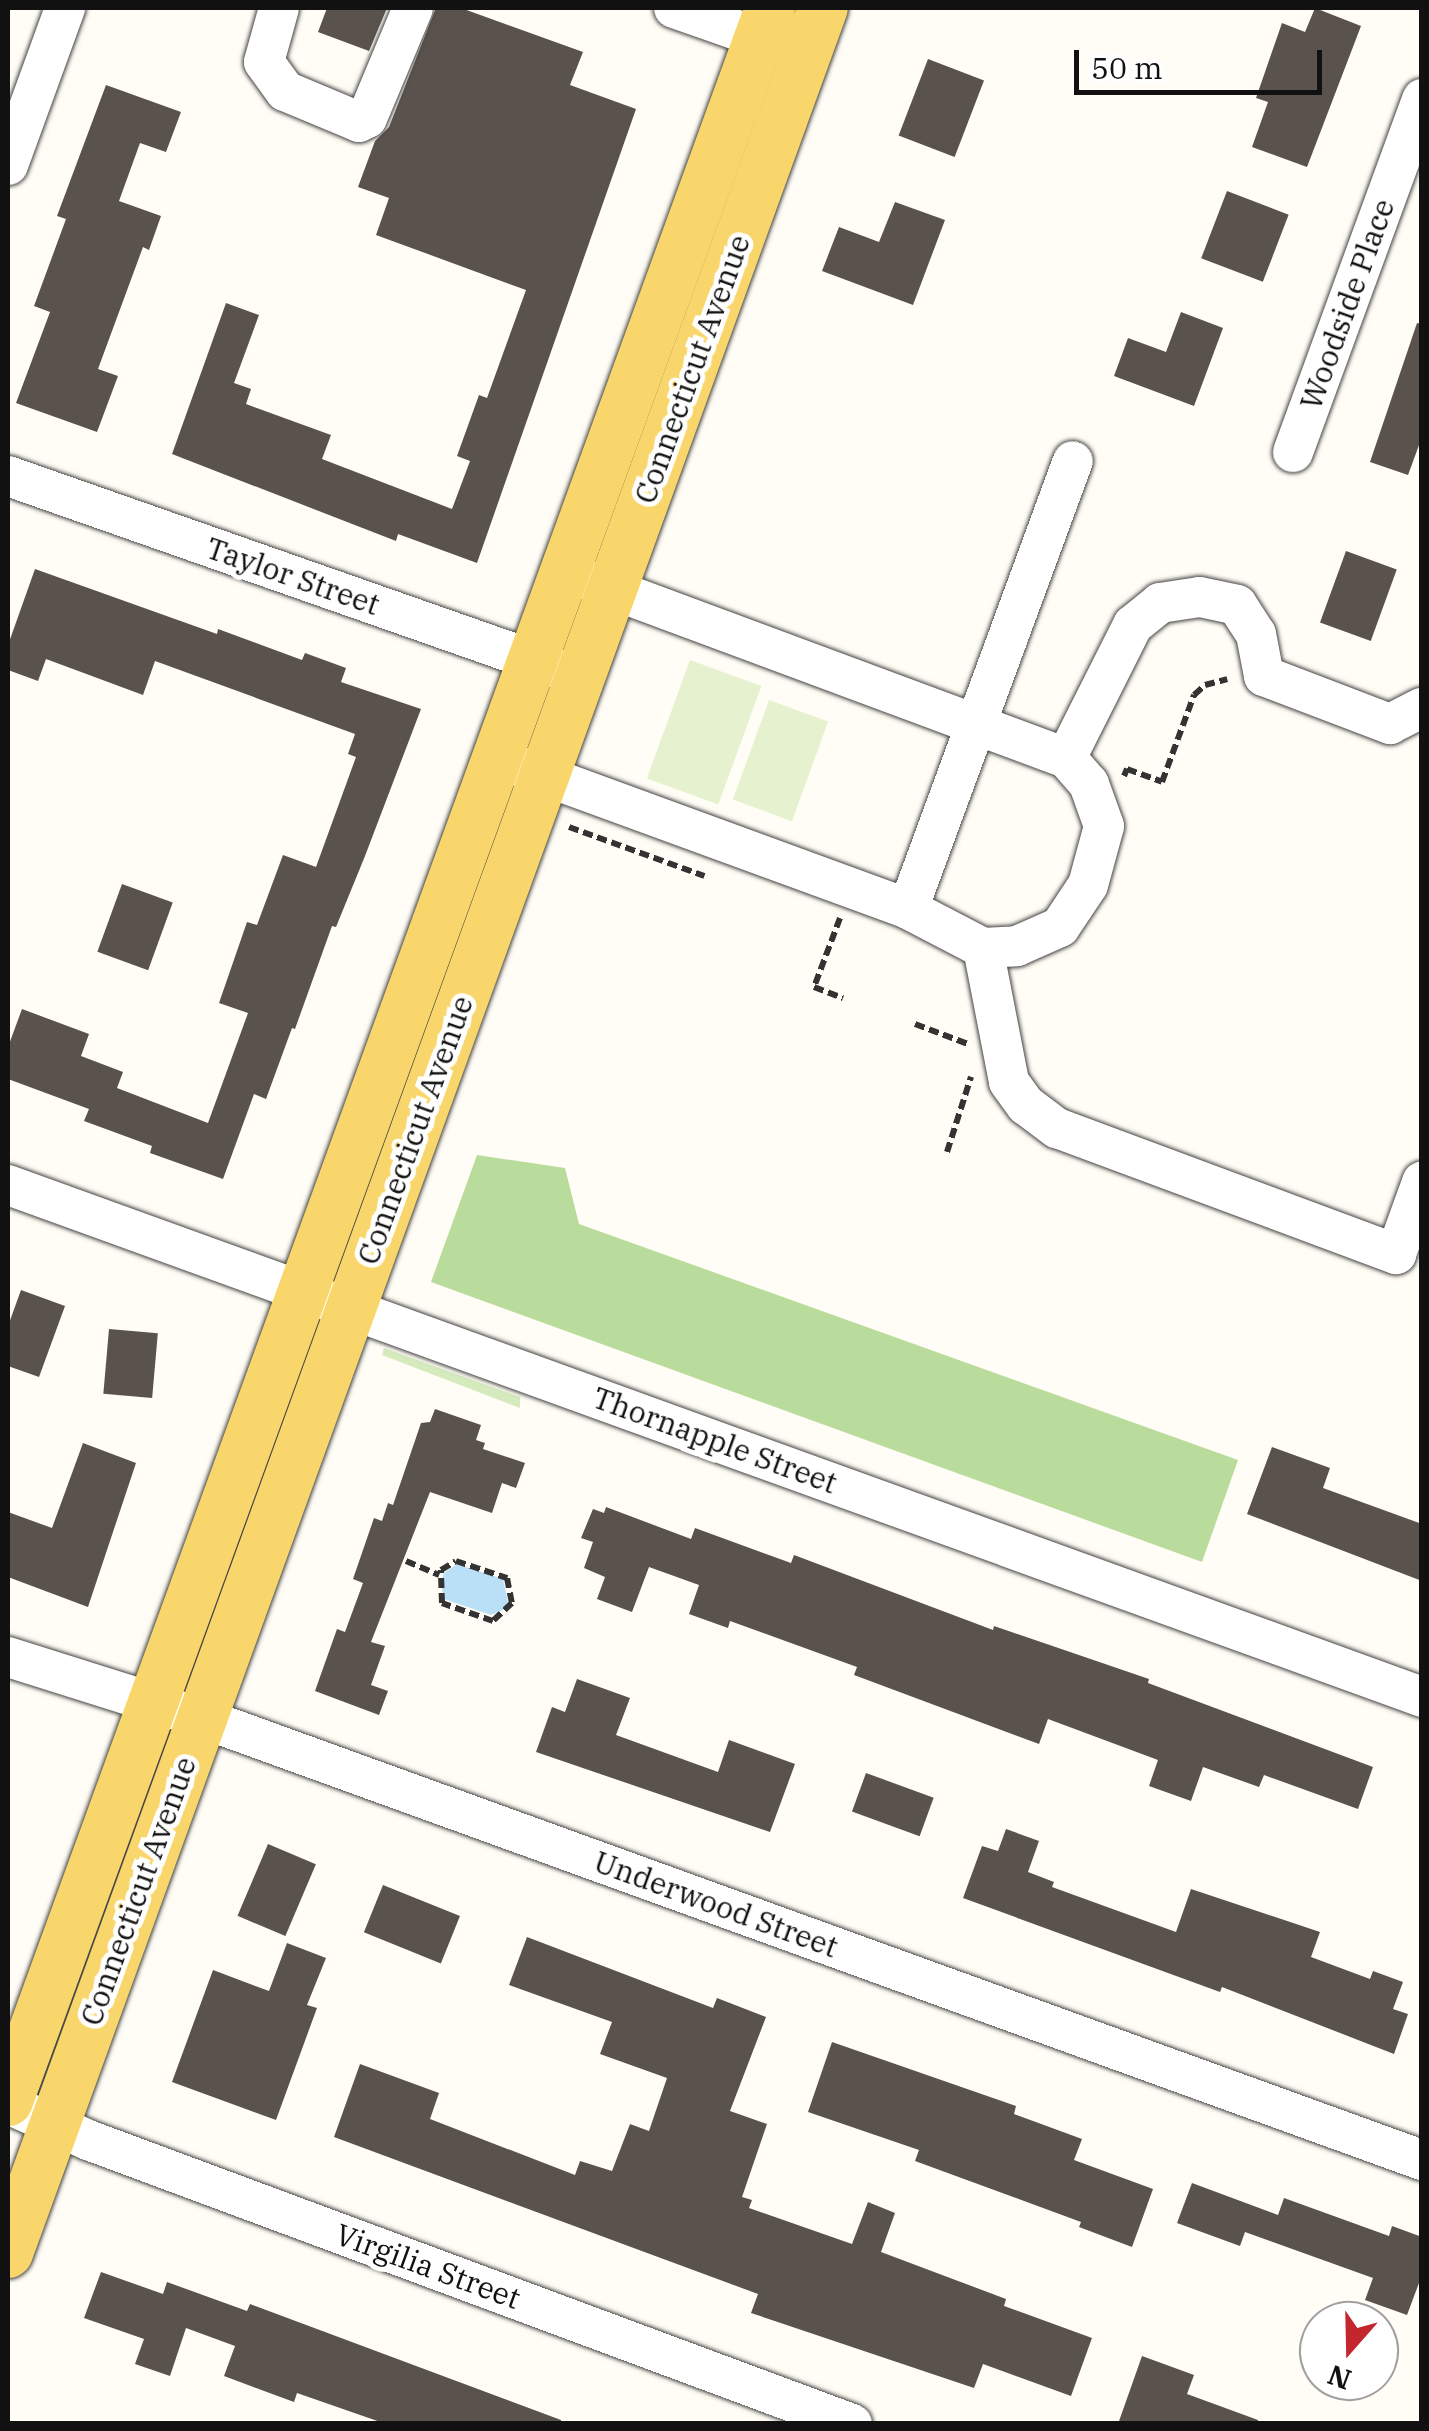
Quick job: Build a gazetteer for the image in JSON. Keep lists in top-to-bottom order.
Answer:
{
  "streets": {
    "main road": ["Connecticut Avenue"],
    "street": [
      "Woodside Place",
      "Taylor Street",
      "Thornapple Street",
      "Underwood Street",
      "Virgilia Street"
    ]
  },
  "crossings": [
    ["Connecticut Avenue", "Taylor Street"],
    ["Connecticut Avenue", "Thornapple Street"],
    ["Connecticut Avenue", "Underwood Street"],
    ["Connecticut Avenue", "Virgilia Street"]
  ],
  "scale_bar": "50 m",
  "north": "bottom"
}
